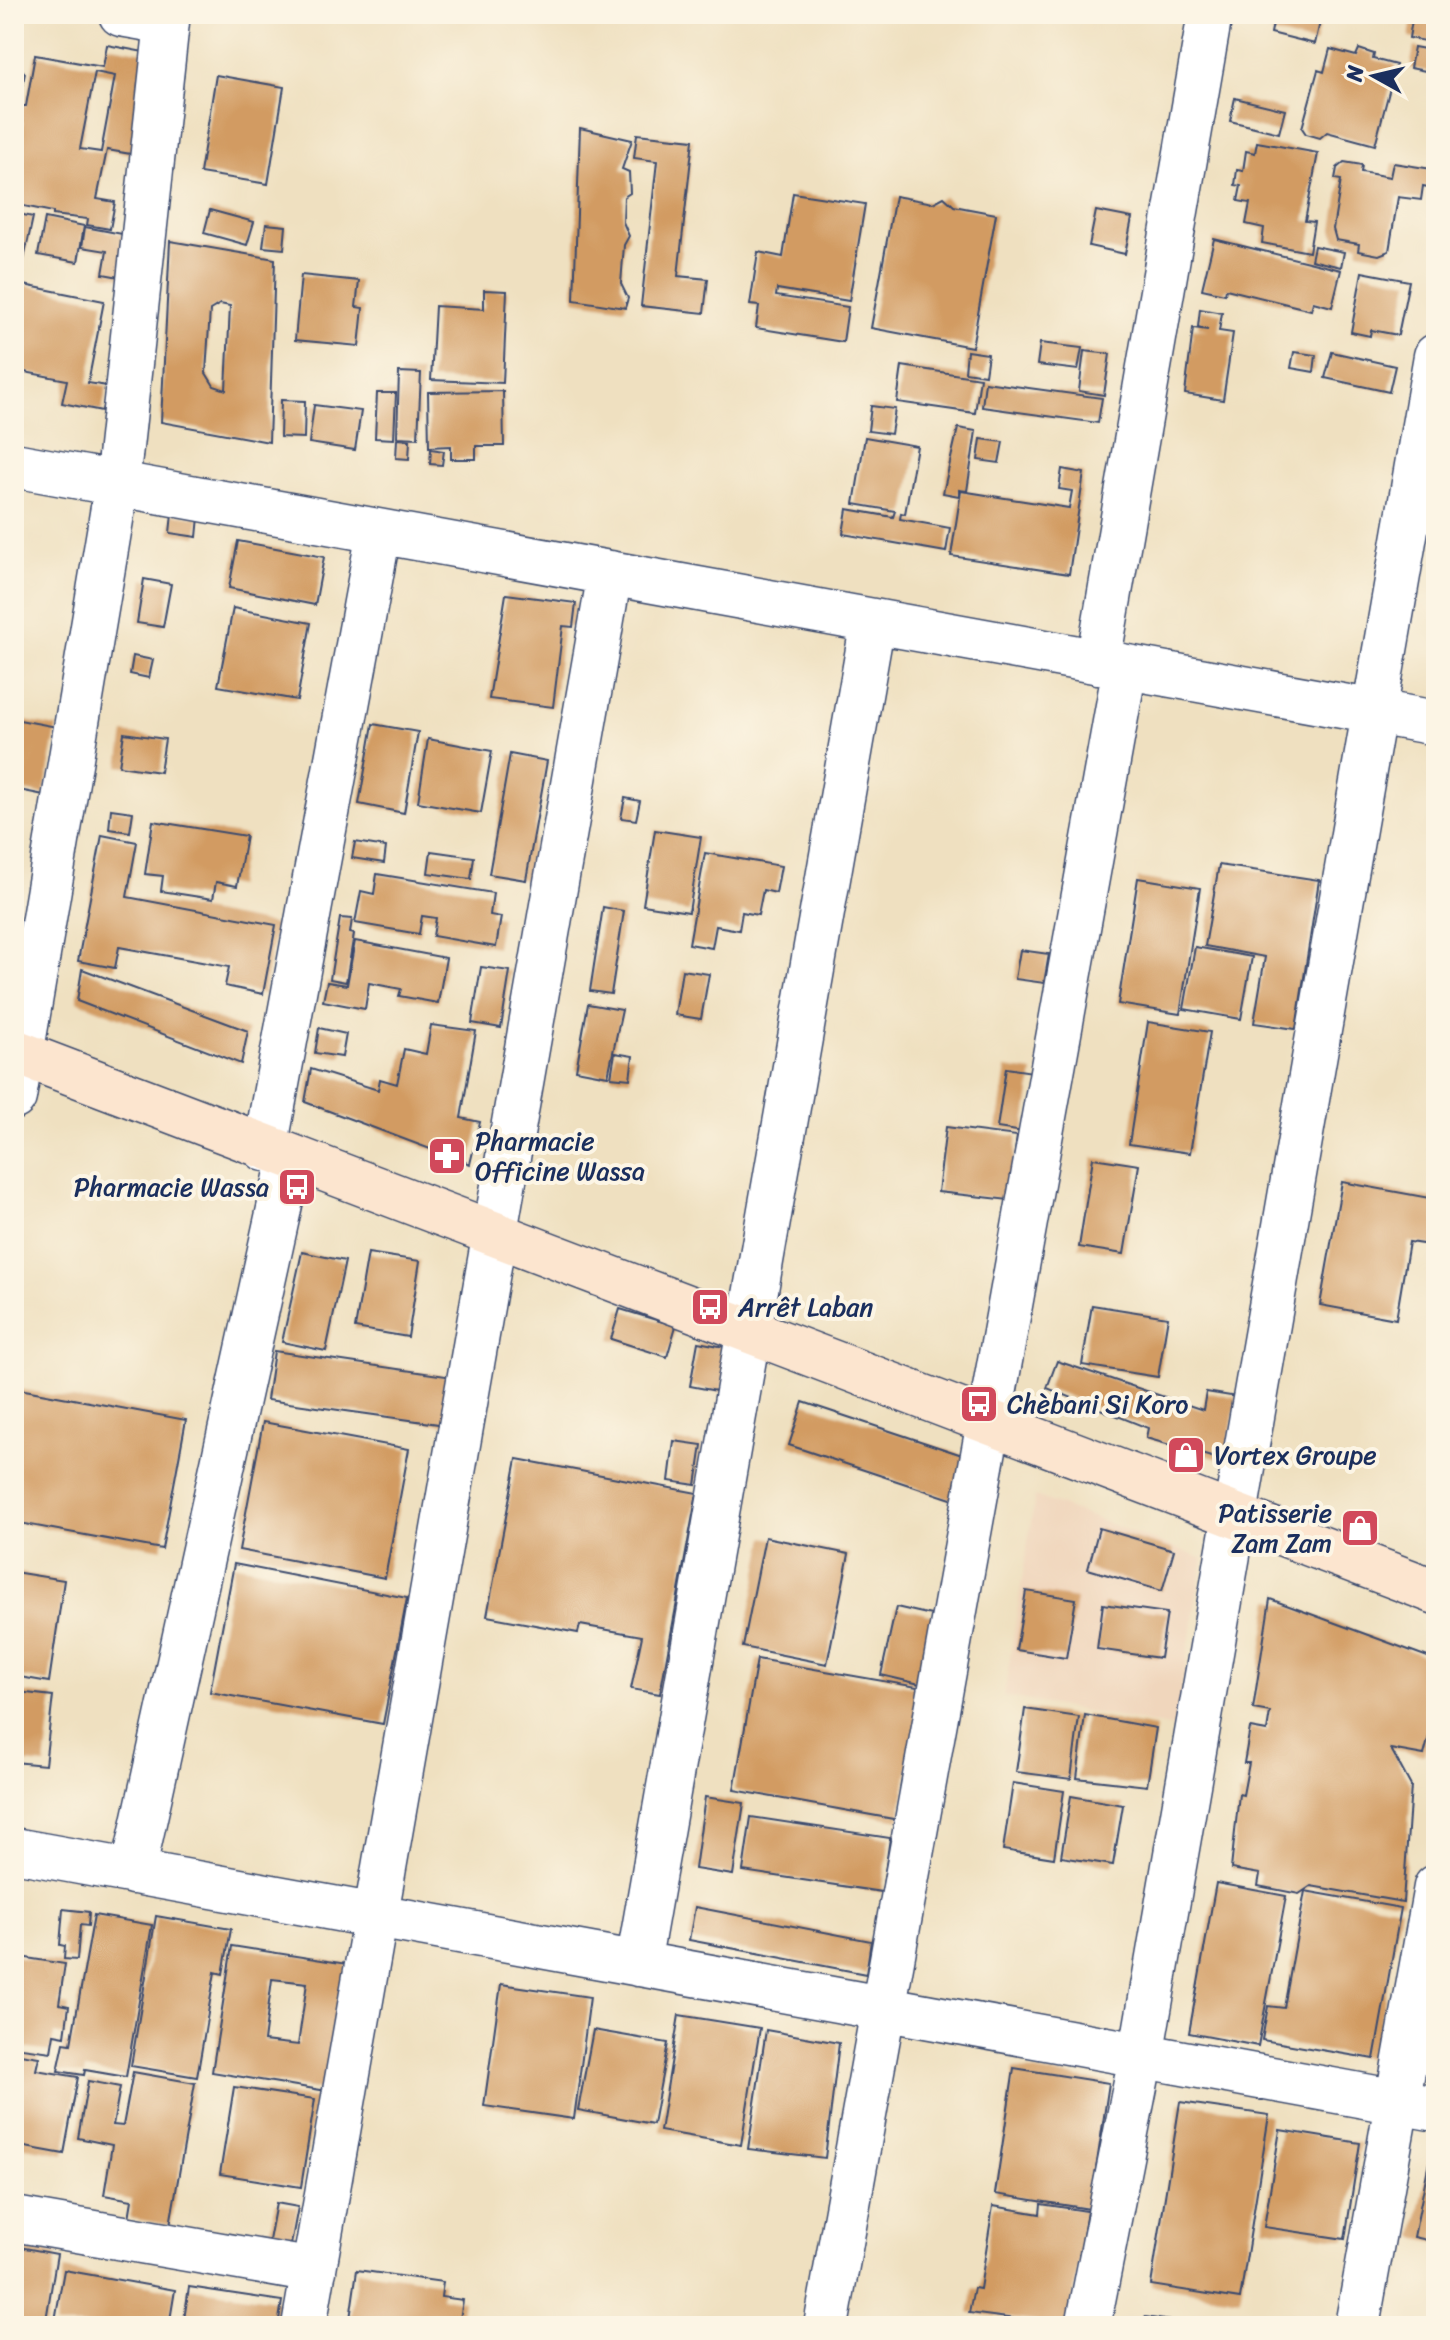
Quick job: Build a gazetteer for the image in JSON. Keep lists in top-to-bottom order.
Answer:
{
  "places": {
    "pharmacy": ["Pharmacie Officine Wassa"],
    "bus stop": ["Pharmacie Wassa", "Arrêt Laban", "Chèbani Si Koro"],
    "shop": ["Vortex Groupe", "Patisserie Zam Zam"]
  },
  "north": "left"
}
